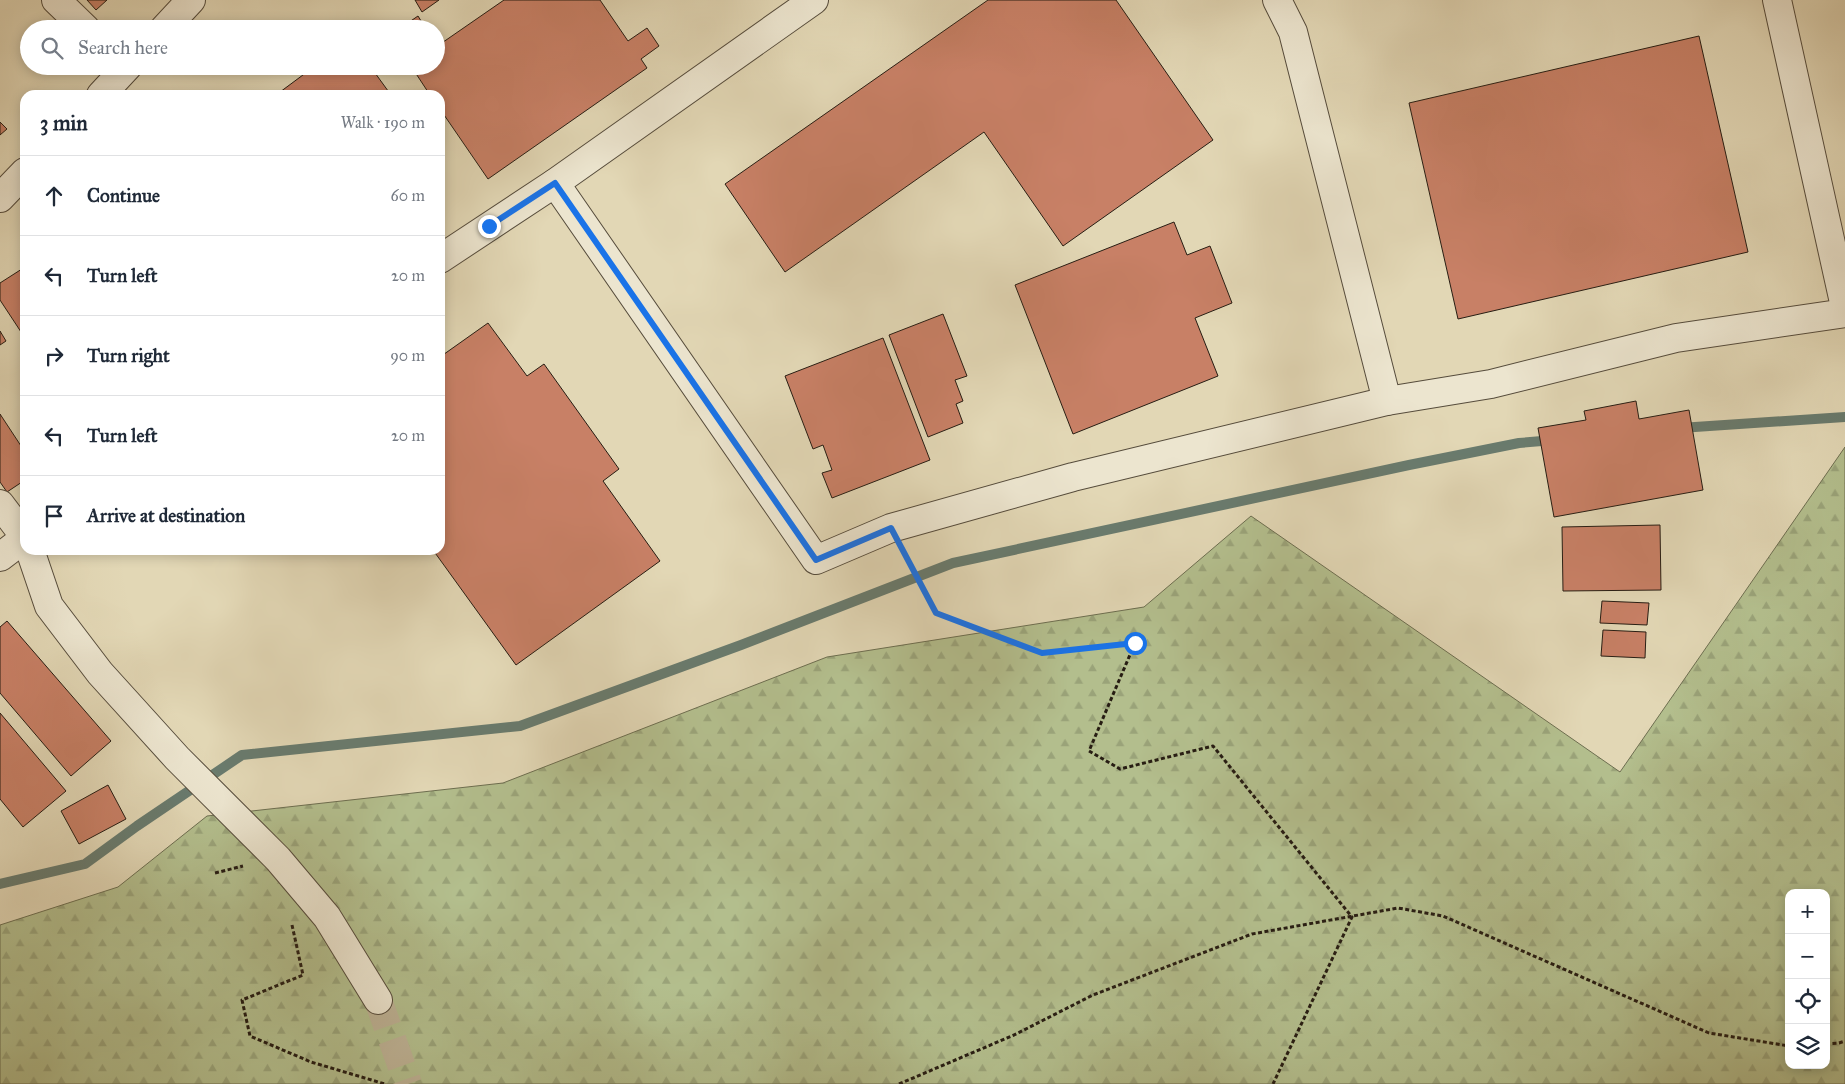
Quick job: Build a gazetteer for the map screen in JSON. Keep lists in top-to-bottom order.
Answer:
{
  "page": {
    "search": "Search here",
    "heading": ["3 min", "Walk · 190 m"],
    "list": [
      ["Continue", "60 m"],
      ["Turn left", "20 m"],
      ["Turn right", "90 m"],
      ["Turn left", "20 m"],
      "Arrive at destination"
    ],
    "map_buttons": ["+", "−"]
  }
}
